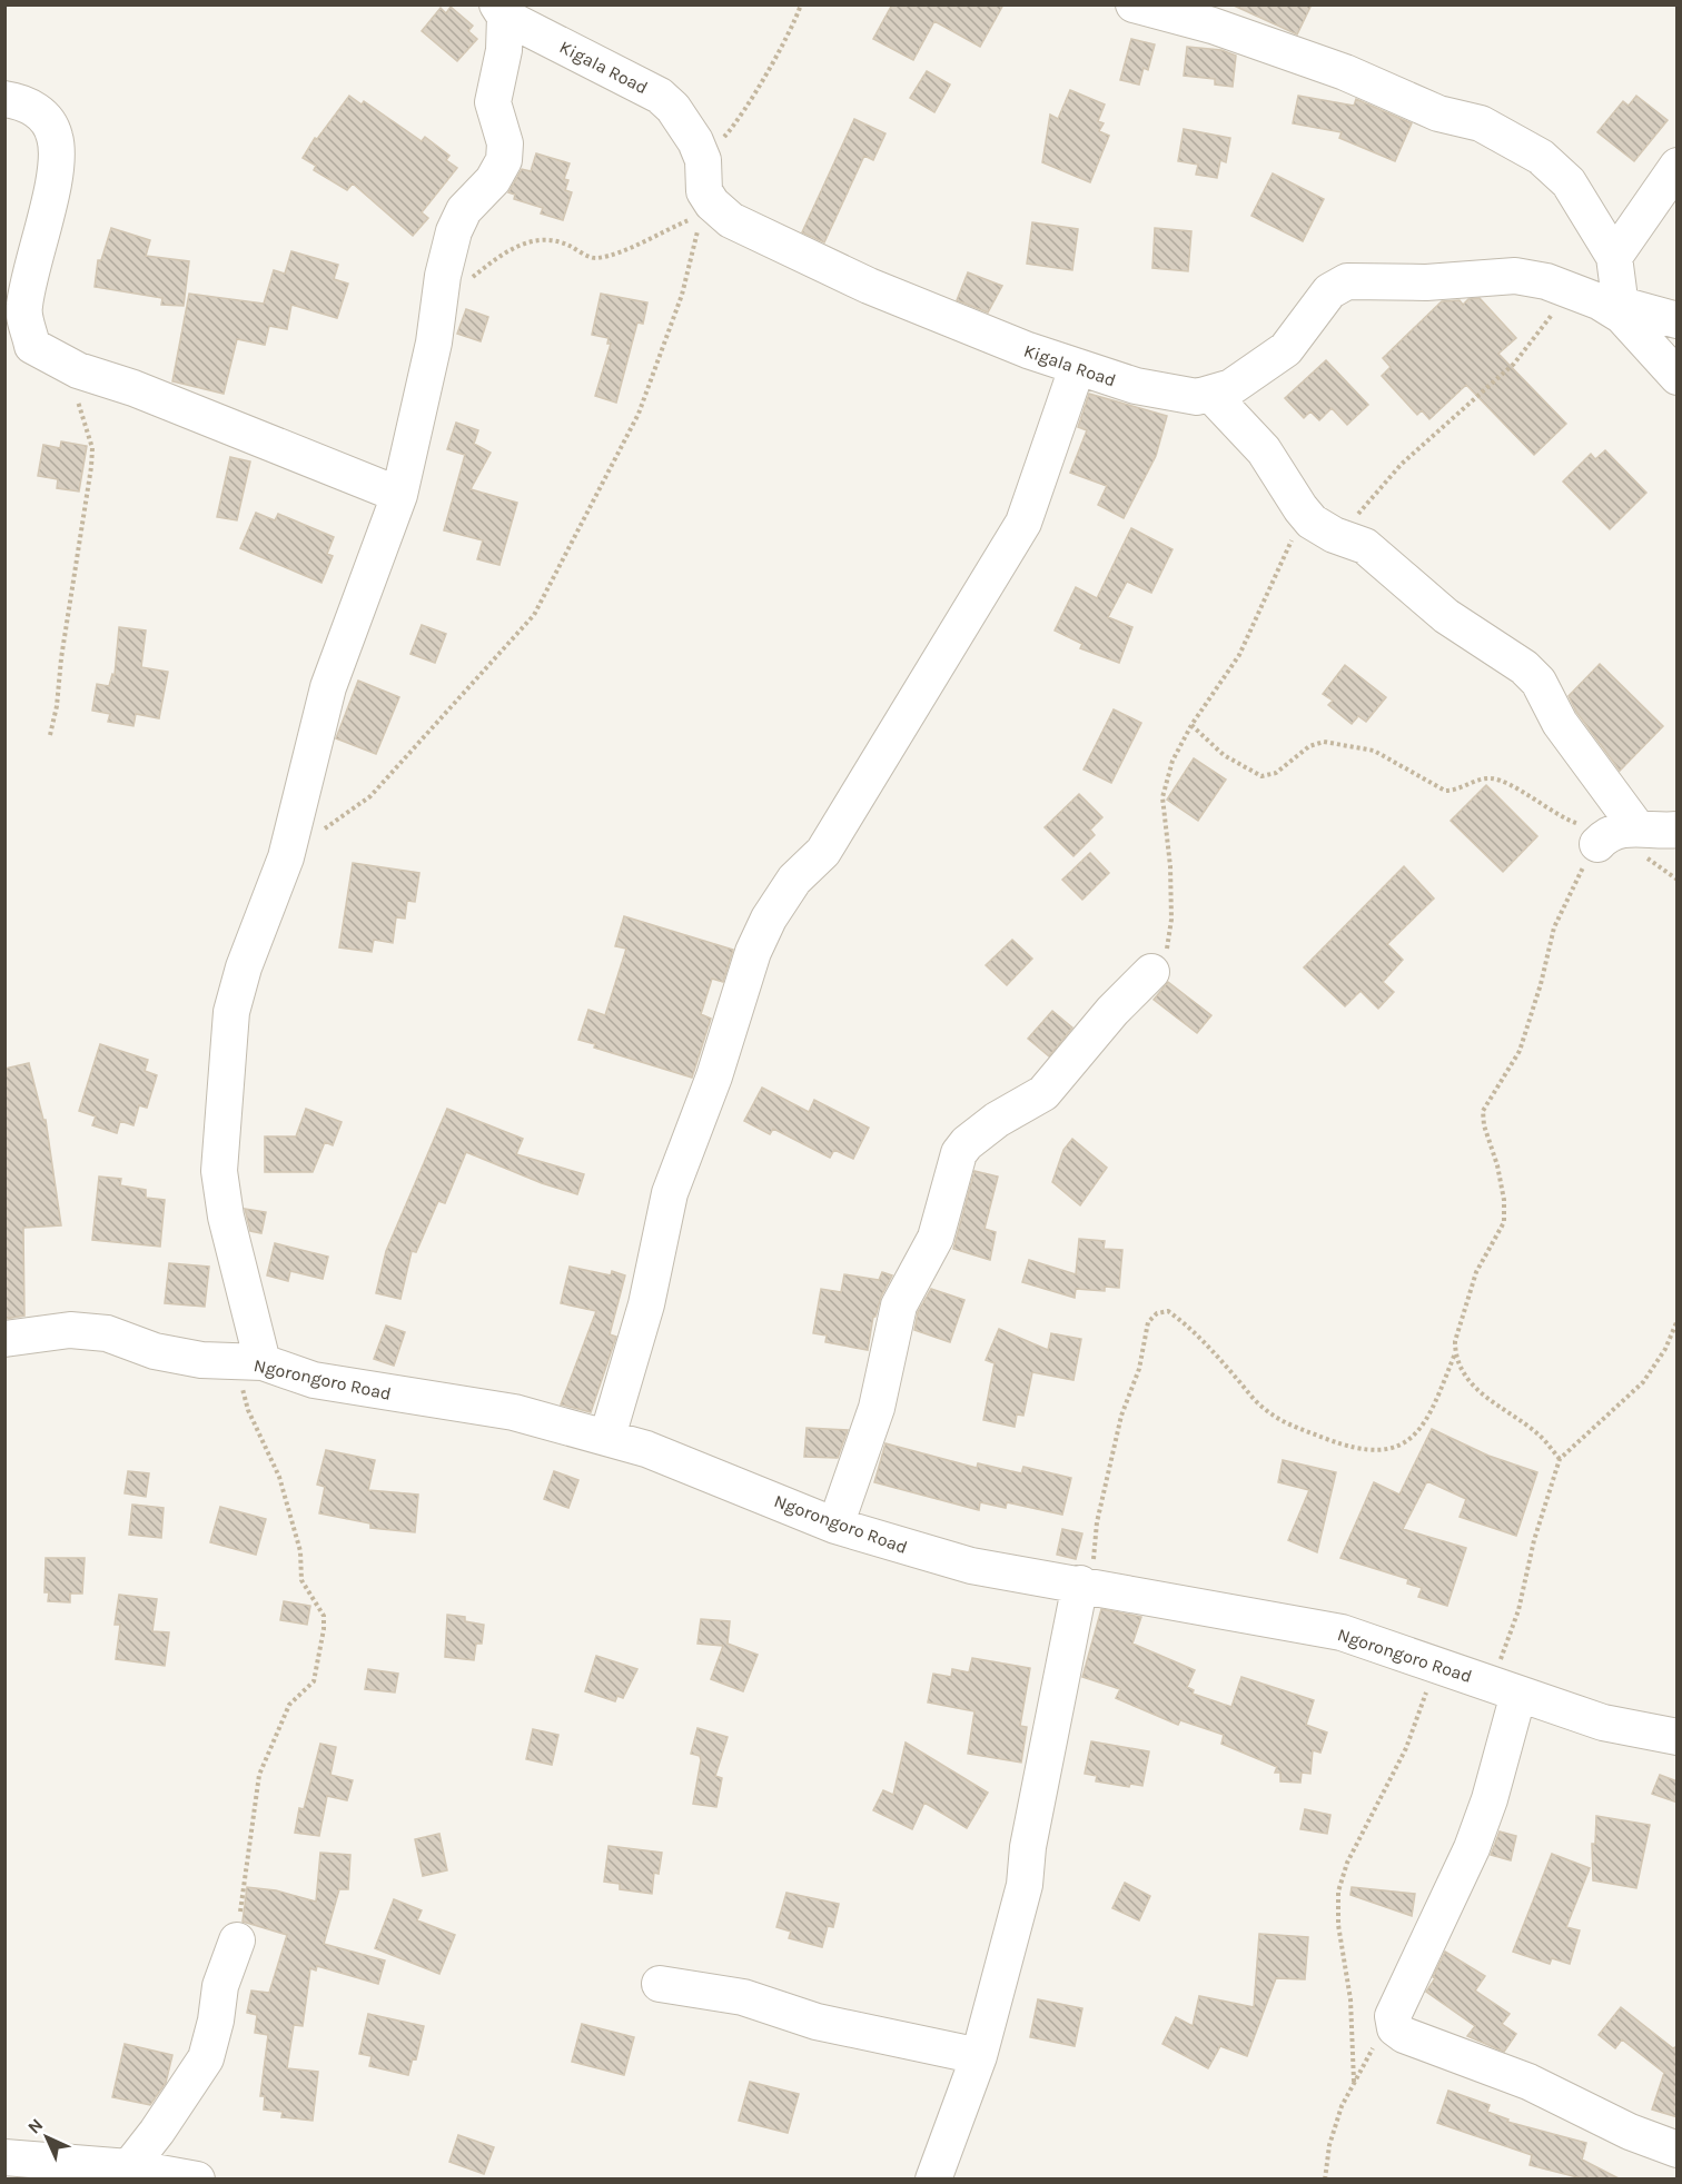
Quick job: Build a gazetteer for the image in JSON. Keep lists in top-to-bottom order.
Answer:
{
  "streets": {
    "street": ["Kigala Road", "Ngorongoro Road"]
  },
  "north": "top left"
}
